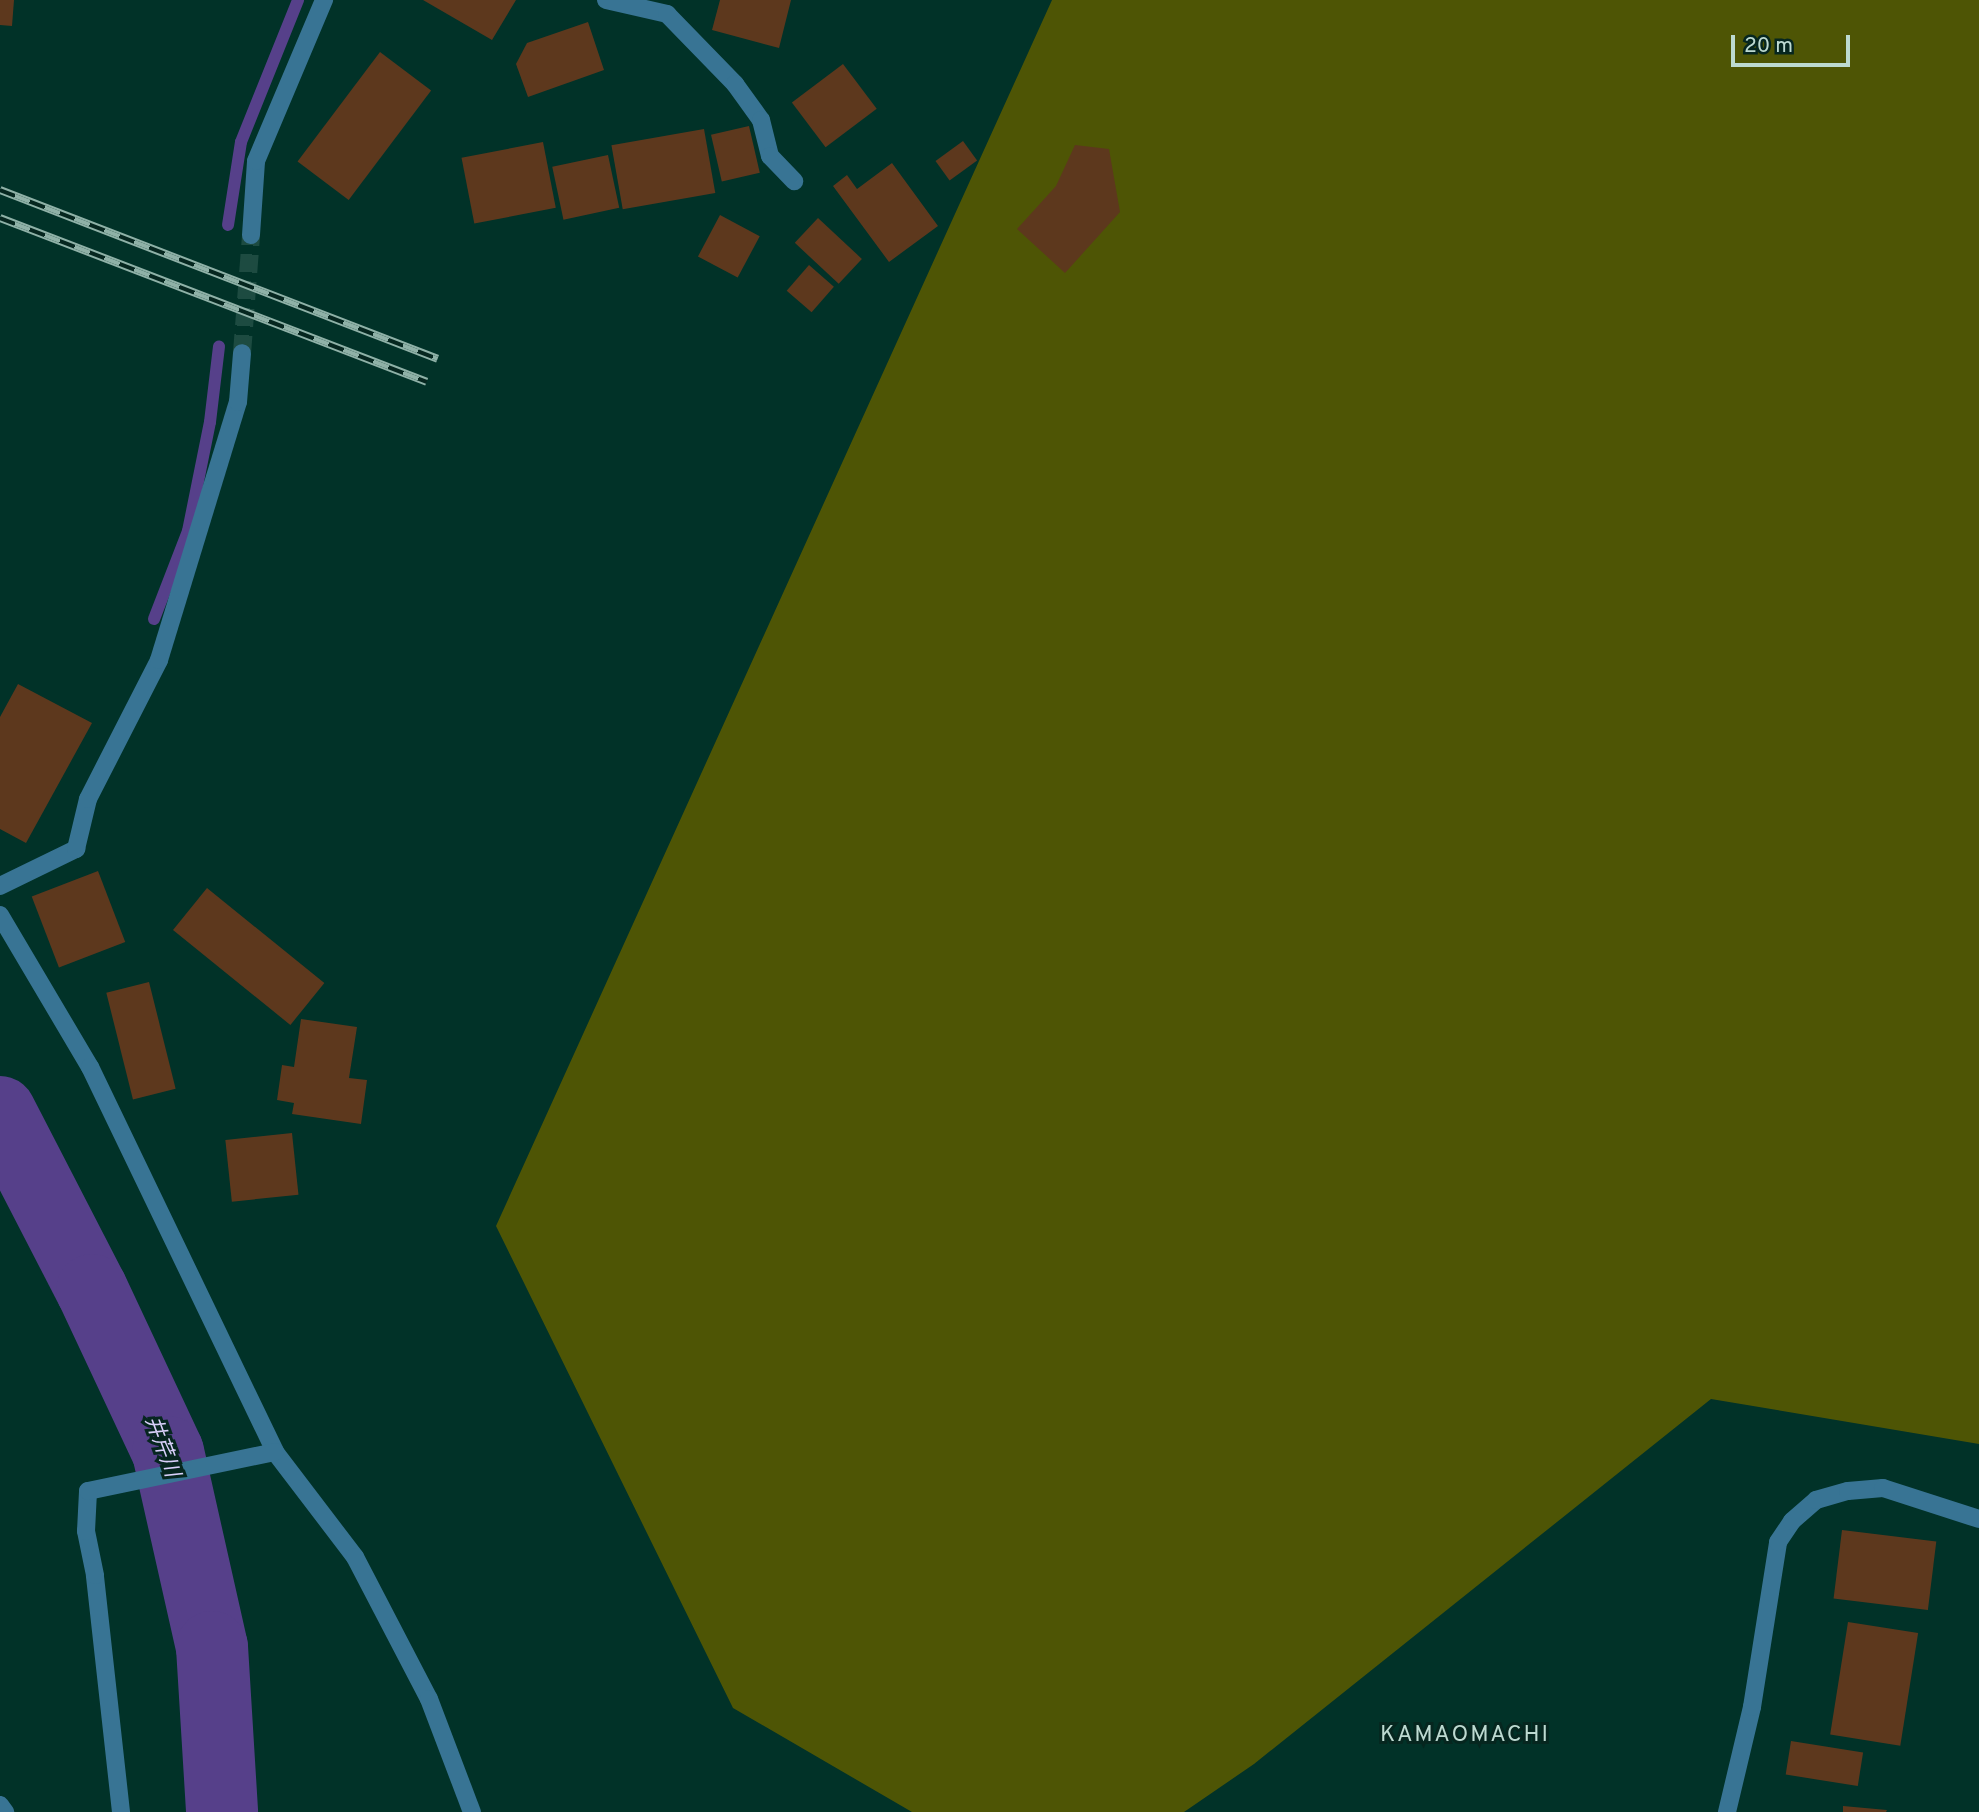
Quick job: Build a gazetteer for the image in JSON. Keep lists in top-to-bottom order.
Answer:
{
  "districts": ["KAMAOMACHI"],
  "water": ["井芹川"],
  "scale_bar": "20 m"
}
